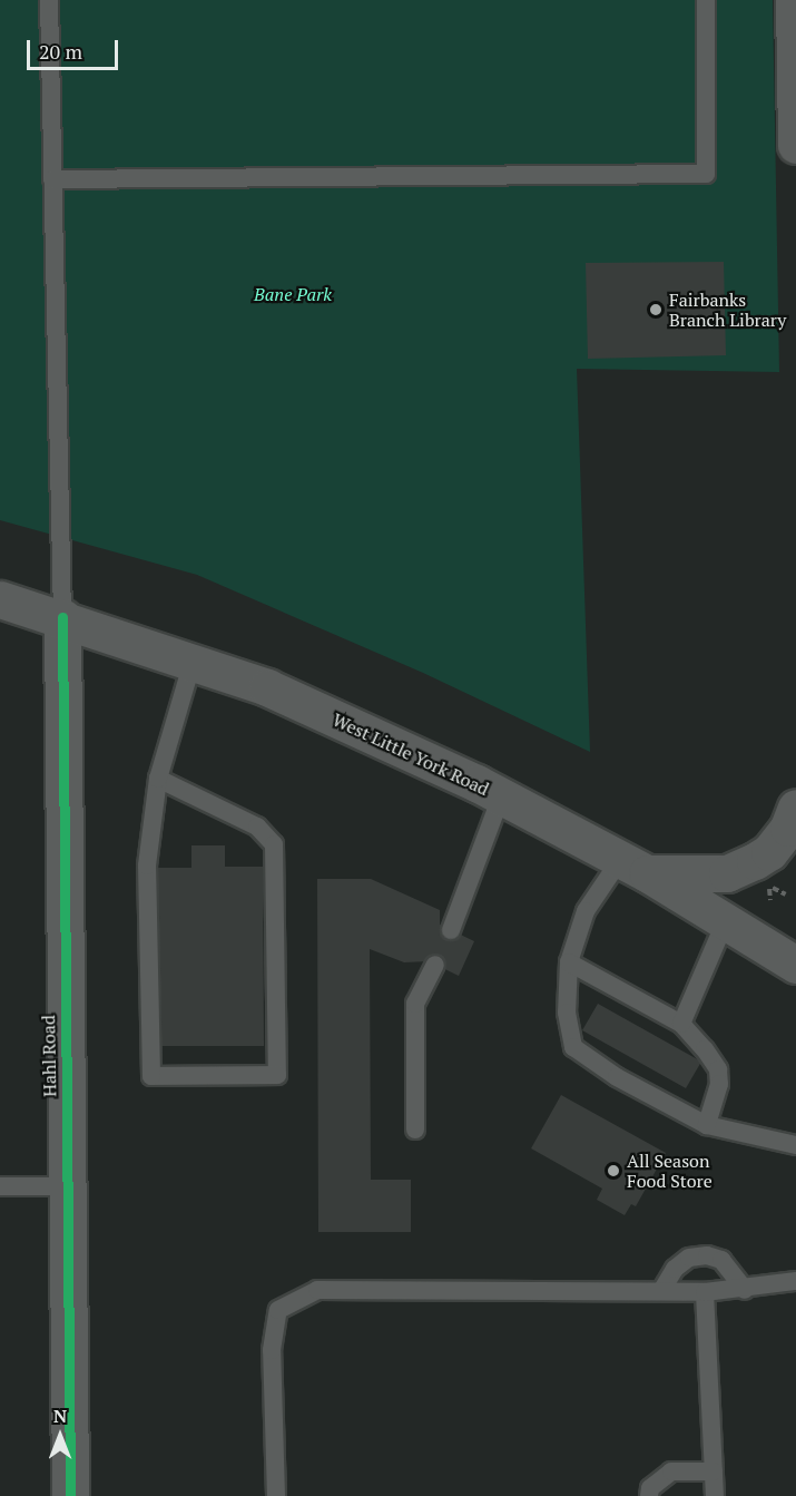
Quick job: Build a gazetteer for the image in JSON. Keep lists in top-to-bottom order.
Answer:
{
  "streets": {
    "main road": ["West Little York Road", "Hahl Road"]
  },
  "crossings": [
    ["West Little York Road", "Hahl Road"]
  ],
  "parks": ["Bane Park"],
  "places": ["Fairbanks Branch Library", "All Season Food Store"],
  "scale_bar": "20 m",
  "north": "top"
}
